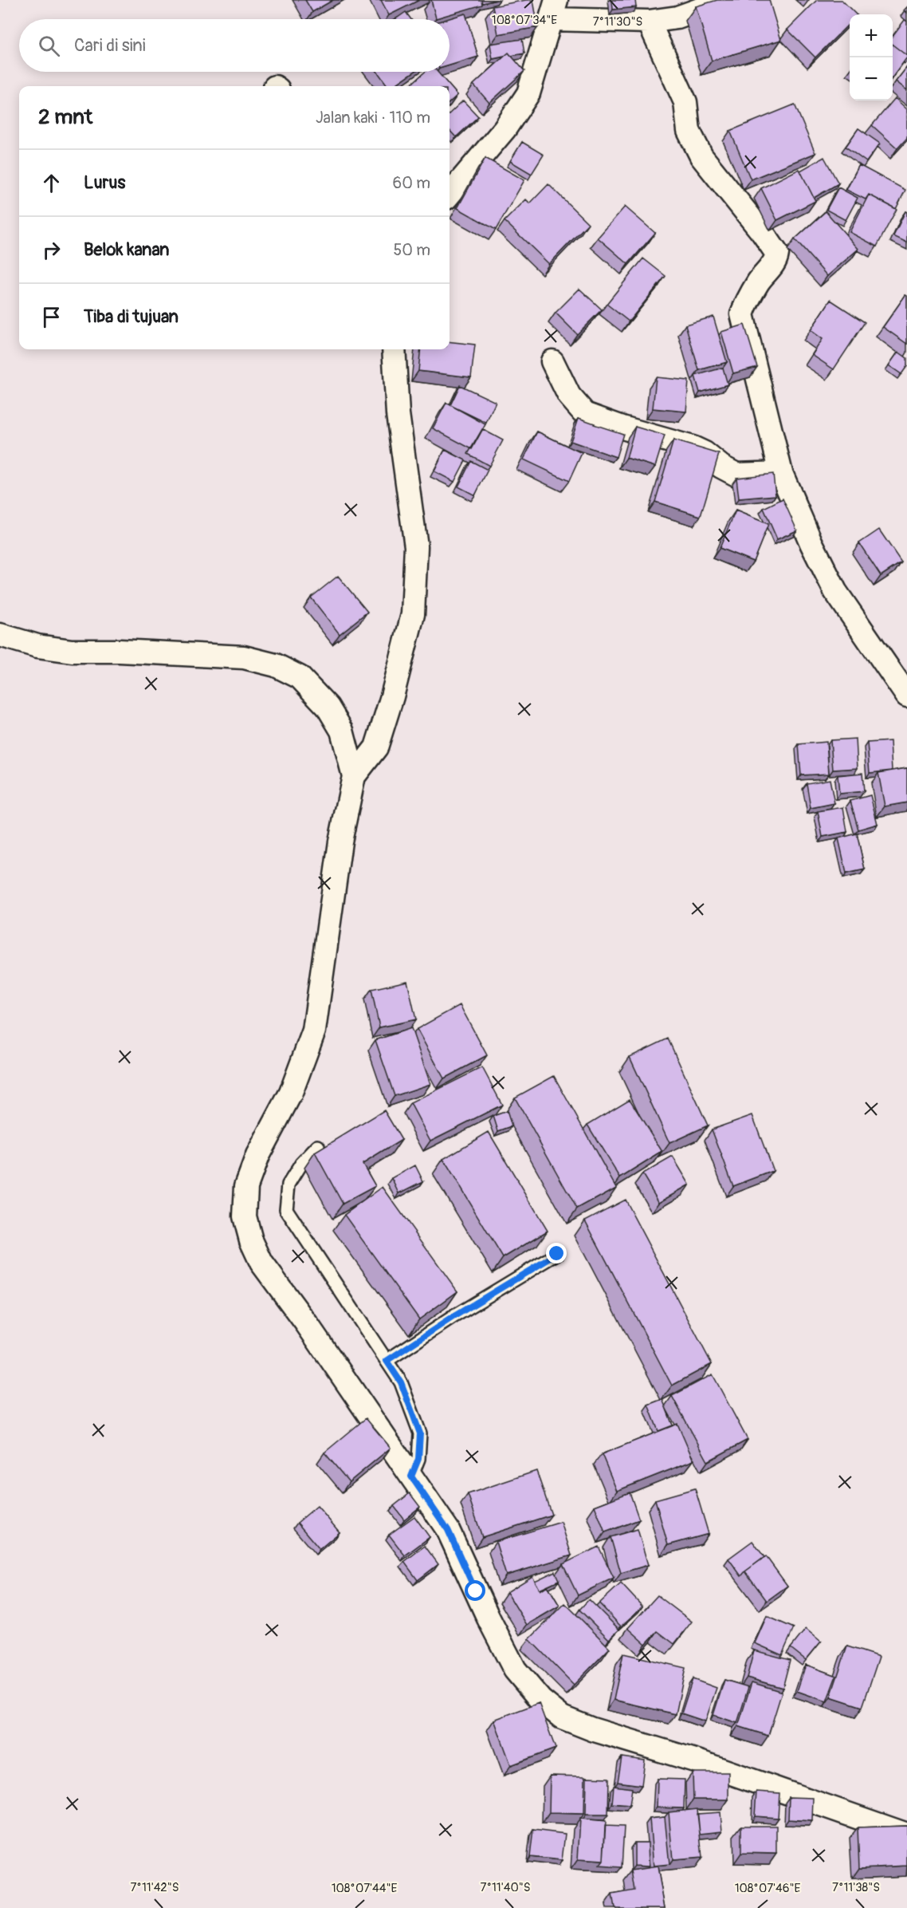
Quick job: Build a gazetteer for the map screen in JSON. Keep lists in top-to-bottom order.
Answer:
{
  "page": {
    "map_buttons": ["+", "−"],
    "search": "Cari di sini",
    "heading": ["2 mnt", "Jalan kaki · 110 m"],
    "list": [
      ["Lurus", "60 m"],
      ["Belok kanan", "50 m"],
      "Tiba di tujuan"
    ]
  },
  "coordinates": [
    "108°07'34\"E",
    "7°11'30\"S",
    "7°11'42\"S",
    "7°11'40\"S",
    "7°11'38\"S",
    "108°07'44\"E",
    "108°07'46\"E"
  ]
}
